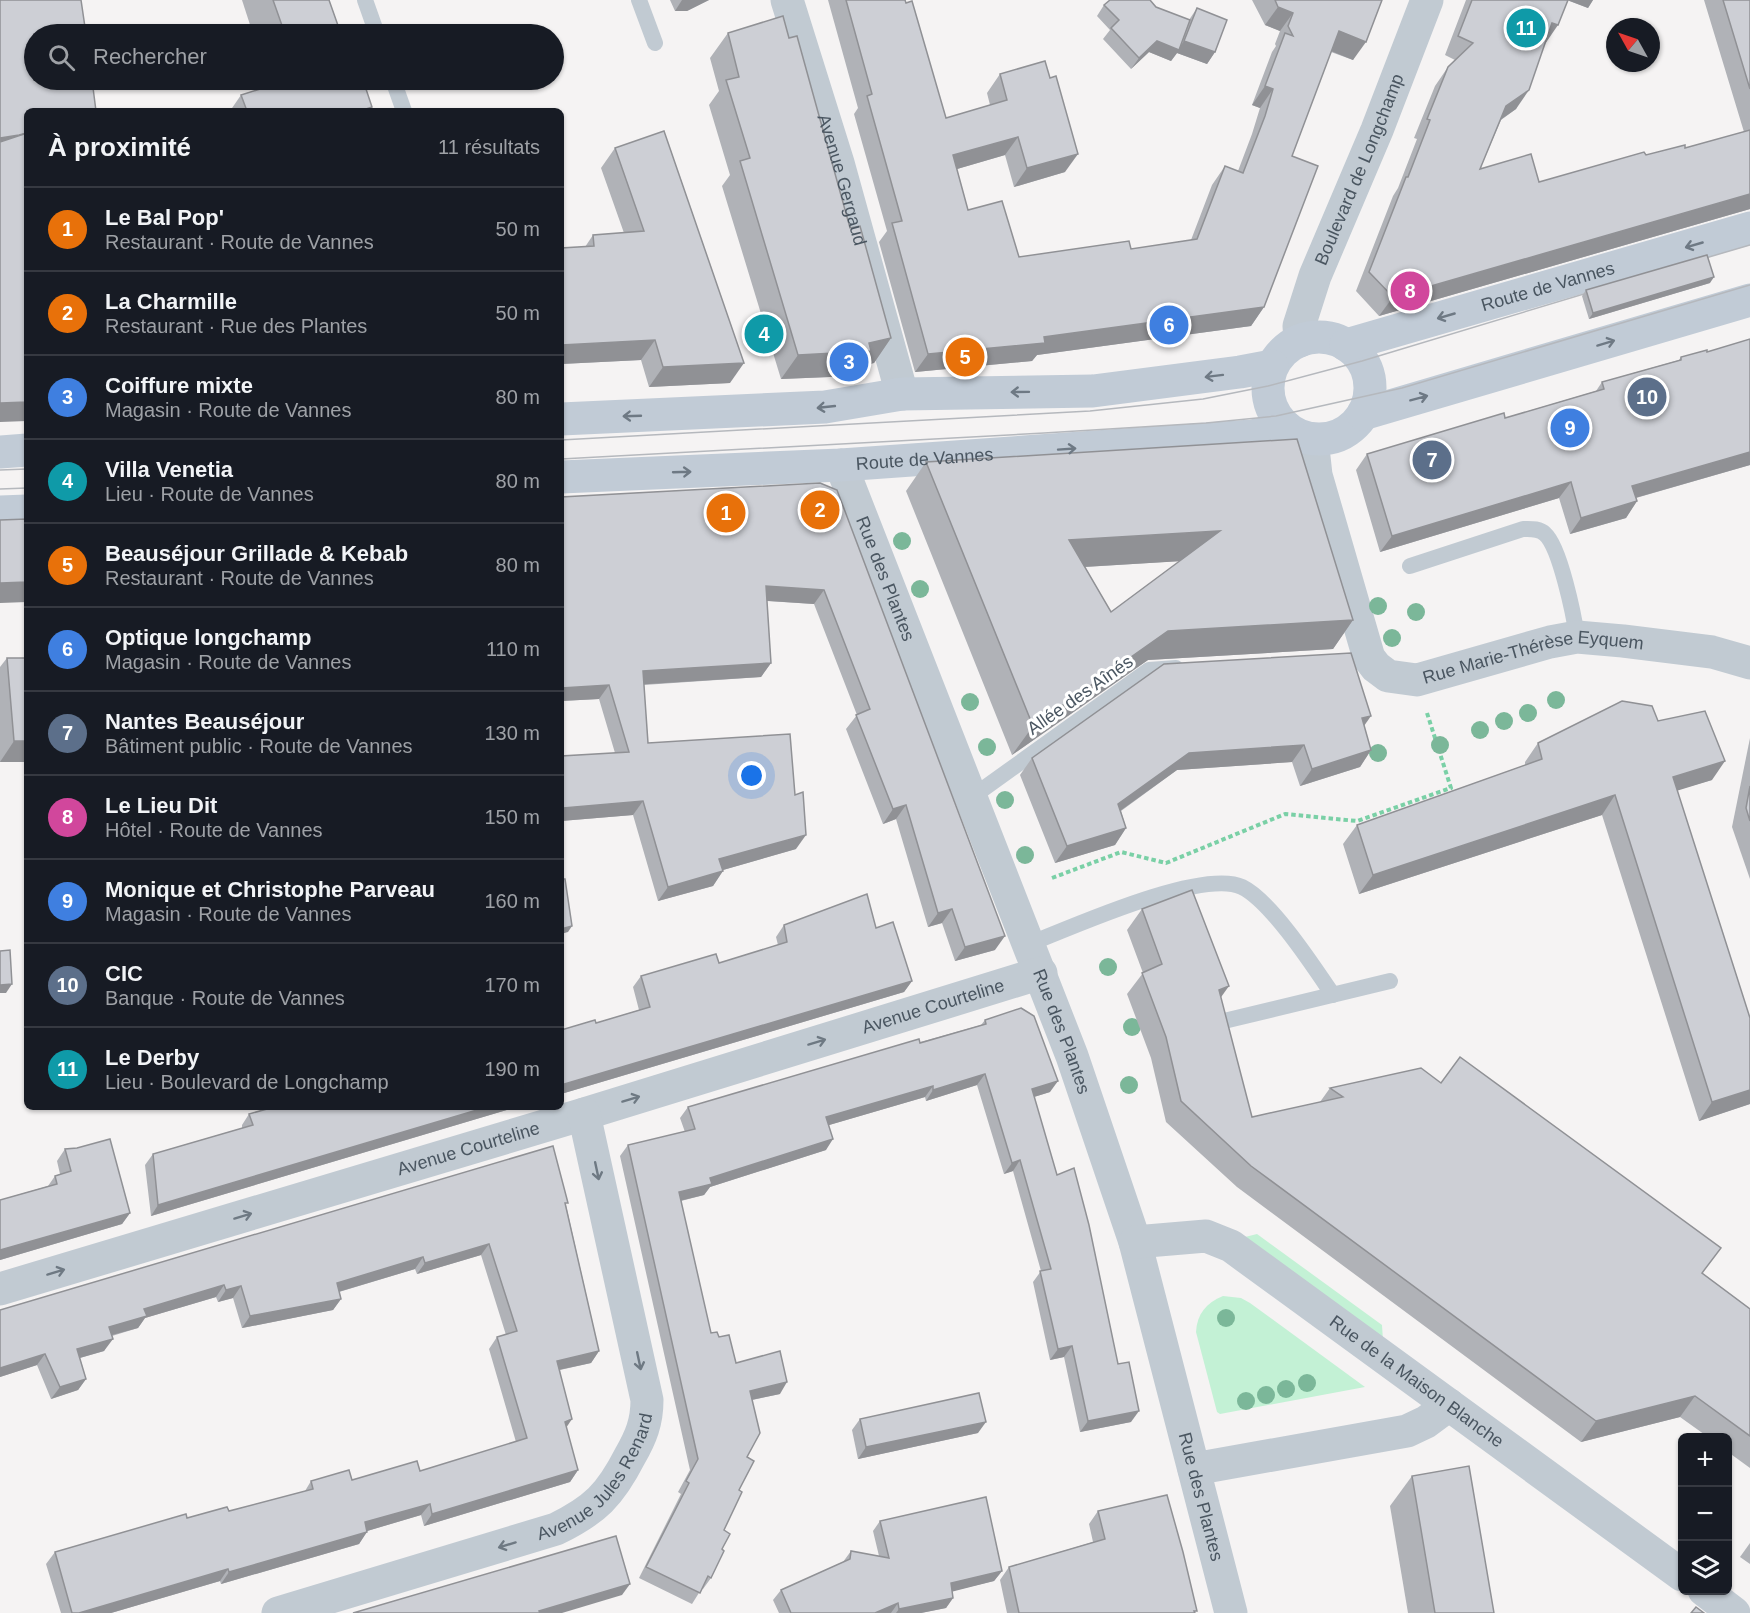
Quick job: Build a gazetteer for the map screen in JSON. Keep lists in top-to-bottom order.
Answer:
{
  "streets": {
    "main road": ["Route de Vannes"],
    "street": [
      "Boulevard de Longchamp",
      "Avenue Gergaud",
      "Rue des Plantes",
      "Rue Marie-Thérèse Eyquem",
      "Avenue Courteline",
      "Rue de la Maison Blanche",
      "Avenue Jules Renard"
    ],
    "lane": ["Allée des Aînés"]
  },
  "crossings": [
    ["Boulevard de Longchamp", "Route de Vannes"],
    ["Boulevard de Longchamp", "Rue Marie-Thérèse Eyquem"],
    ["Route de Vannes", "Rue des Plantes"],
    ["Route de Vannes", "Rue Marie-Thérèse Eyquem"],
    ["Rue des Plantes", "Allée des Aînés"],
    ["Rue des Plantes", "Avenue Courteline"],
    ["Rue des Plantes", "Rue de la Maison Blanche"],
    ["Avenue Courteline", "Avenue Jules Renard"]
  ],
  "one_way": ["Avenue Courteline"],
  "north": "top left",
  "page": {
    "pins": [
      "11",
      "8",
      "6",
      "4",
      "5",
      "3",
      "10",
      "9",
      "7",
      "2",
      "1"
    ],
    "search": "Rechercher",
    "heading": ["À proximité", "11 résultats"],
    "list": [
      {
        "mark": "1",
        "name": "Le Bal Pop'",
        "note": "Restaurant · Route de Vannes",
        "value": "50 m"
      },
      {
        "mark": "2",
        "name": "La Charmille",
        "note": "Restaurant · Rue des Plantes",
        "value": "50 m"
      },
      {
        "mark": "3",
        "name": "Coiffure mixte",
        "note": "Magasin · Route de Vannes",
        "value": "80 m"
      },
      {
        "mark": "4",
        "name": "Villa Venetia",
        "note": "Lieu · Route de Vannes",
        "value": "80 m"
      },
      {
        "mark": "5",
        "name": "Beauséjour Grillade & Kebab",
        "note": "Restaurant · Route de Vannes",
        "value": "80 m"
      },
      {
        "mark": "6",
        "name": "Optique longchamp",
        "note": "Magasin · Route de Vannes",
        "value": "110 m"
      },
      {
        "mark": "7",
        "name": "Nantes Beauséjour",
        "note": "Bâtiment public · Route de Vannes",
        "value": "130 m"
      },
      {
        "mark": "8",
        "name": "Le Lieu Dit",
        "note": "Hôtel · Route de Vannes",
        "value": "150 m"
      },
      {
        "mark": "9",
        "name": "Monique et Christophe Parveau",
        "note": "Magasin · Route de Vannes",
        "value": "160 m"
      },
      {
        "mark": "10",
        "name": "CIC",
        "note": "Banque · Route de Vannes",
        "value": "170 m"
      },
      {
        "mark": "11",
        "name": "Le Derby",
        "note": "Lieu · Boulevard de Longchamp",
        "value": "190 m"
      }
    ],
    "map_buttons": ["+", "−"]
  }
}
